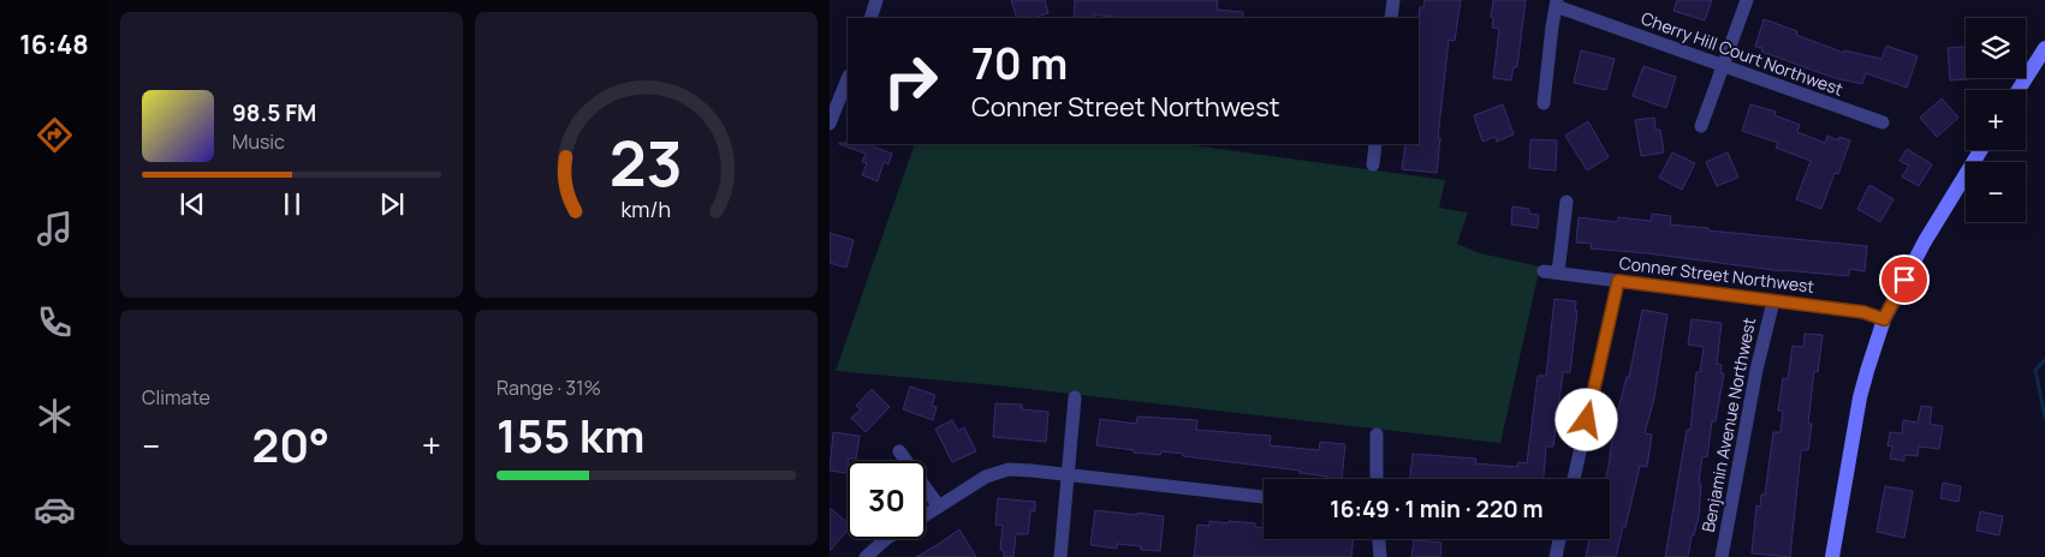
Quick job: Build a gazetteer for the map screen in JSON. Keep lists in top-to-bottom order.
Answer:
{
  "streets": {
    "street": ["Cherry Hill Court Northwest", "Conner Street Northwest", "Benjamin Avenue Northwest"]
  },
  "crossings": [
    ["Conner Street Northwest", "Benjamin Avenue Northwest"]
  ],
  "page": {
    "tabs": "16:48",
    "map_buttons": ["+", "−"],
    "turn": ["70 m", "Conner Street Northwest"],
    "song": ["98.5 FM", "Music"],
    "tile": [
      "Climate",
      ["Range · 31%", "155 km"]
    ],
    "heat": ["−", "20°", "+"],
    "limit": "30",
    "trip": "16:49 · 1 min · 220 m",
    "gauge": ["23", "km/h"]
  }
}
